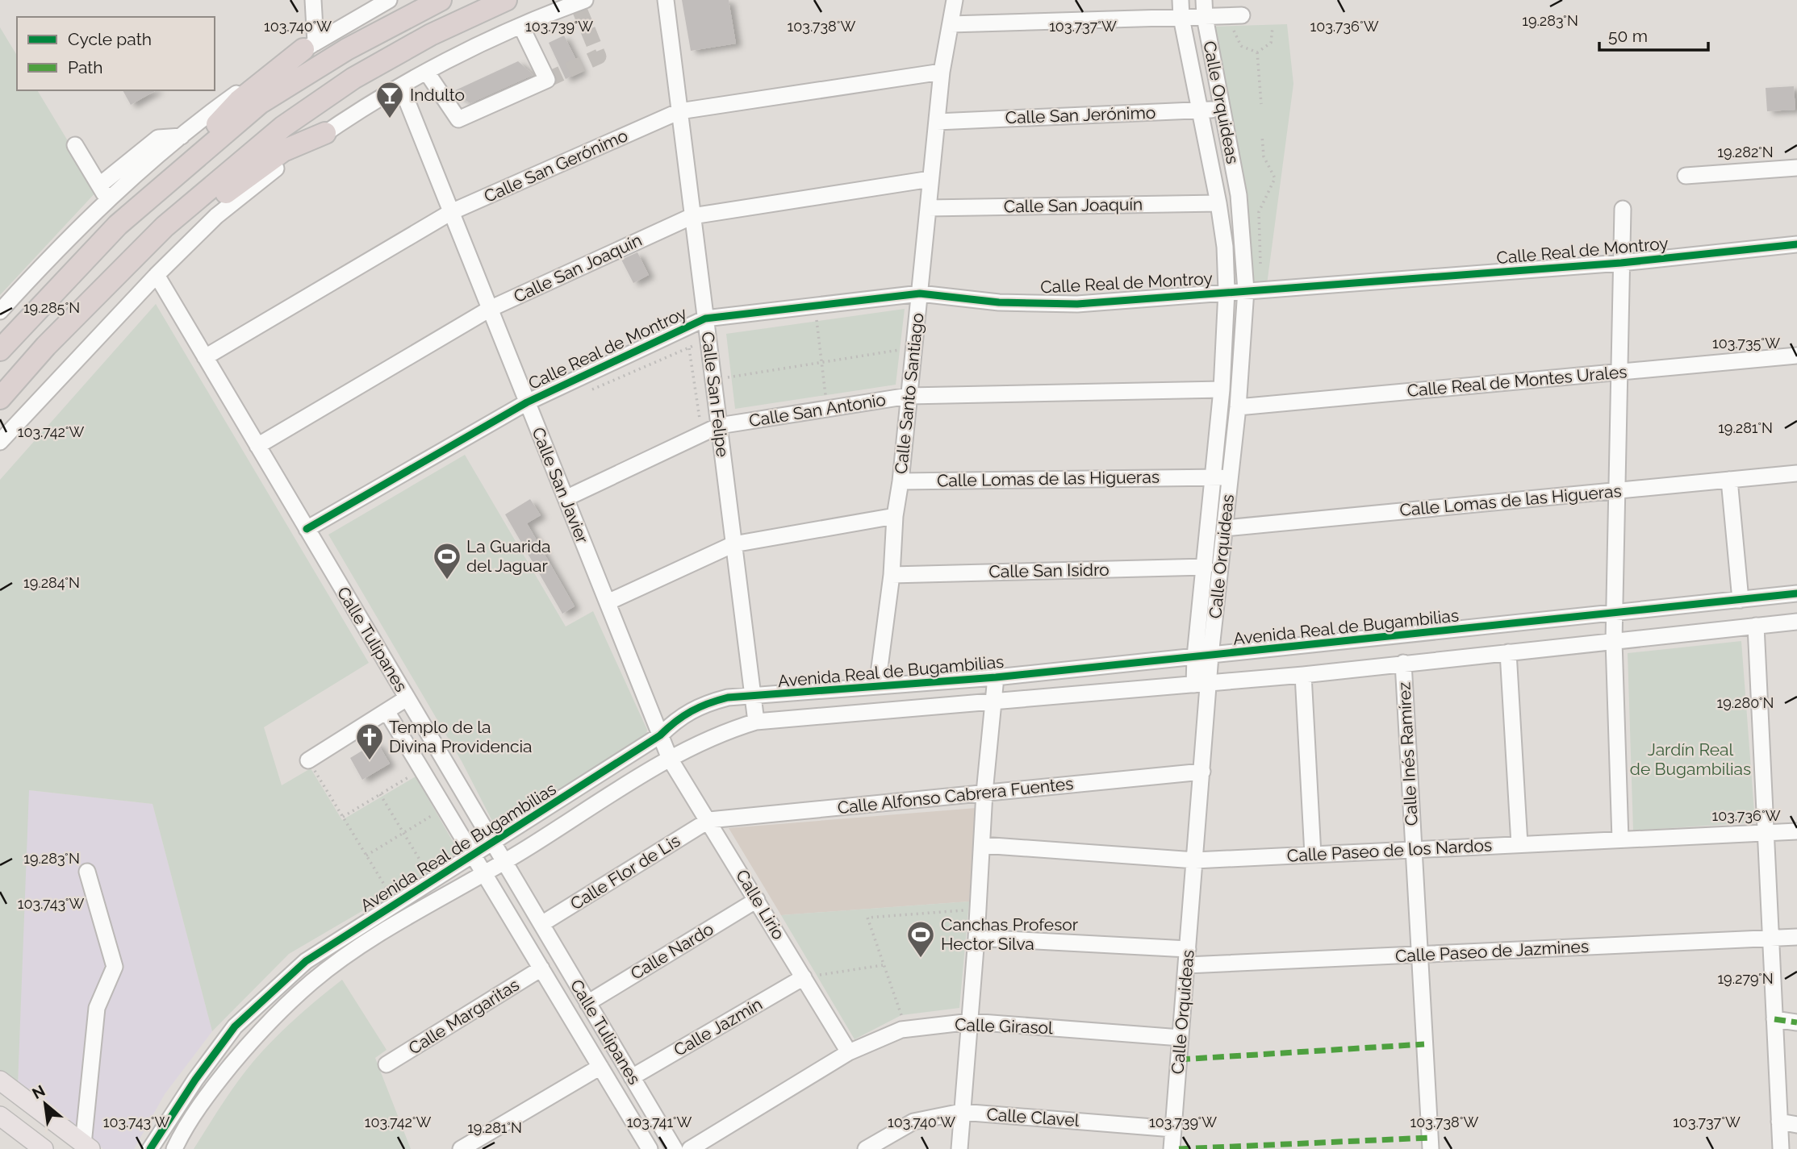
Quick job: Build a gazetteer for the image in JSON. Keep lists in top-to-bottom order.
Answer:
{
  "streets": {
    "street": [
      "Calle Orquideas",
      "Calle San Jerónimo",
      "Calle San Gerónimo",
      "Calle San Joaquín",
      "Calle Real de Montroy",
      "Calle Real de Montes Urales",
      "Calle Santo Santiago",
      "Calle San Felipe",
      "Calle San Antonio",
      "Calle Lomas de las Higueras",
      "Calle San Javier",
      "Calle San Isidro",
      "Avenida Real de Bugambilias",
      "Calle Tulipanes",
      "Calle Inés Ramírez",
      "Calle Alfonso Cabrera Fuentes",
      "Calle Paseo de los Nardos",
      "Calle Flor de Lis",
      "Calle Lirio",
      "Calle Nardo",
      "Calle Paseo de Jazmines",
      "Calle Margaritas",
      "Calle Girasol",
      "Calle Jazmín",
      "Calle Clavel"
    ]
  },
  "crossings": [
    ["Calle Orquideas", "Calle San Jerónimo"],
    ["Calle Orquideas", "Calle San Joaquín"],
    ["Calle Orquideas", "Calle Real de Montroy"],
    ["Calle Orquideas", "Calle Real de Montes Urales"],
    ["Calle Orquideas", "Calle San Antonio"],
    ["Calle Orquideas", "Calle Lomas de las Higueras"],
    ["Calle Orquideas", "Calle San Isidro"],
    ["Calle Orquideas", "Avenida Real de Bugambilias"],
    ["Calle Orquideas", "Calle Alfonso Cabrera Fuentes"],
    ["Calle Orquideas", "Calle Paseo de los Nardos"],
    ["Calle Orquideas", "Calle Paseo de Jazmines"],
    ["Calle Orquideas", "Calle Girasol"],
    ["Calle Orquideas", "Calle Clavel"],
    ["Calle San Jerónimo", "Calle Santo Santiago"],
    ["Calle San Gerónimo", "Calle Santo Santiago"],
    ["Calle San Gerónimo", "Calle San Felipe"],
    ["Calle San Gerónimo", "Calle San Javier"],
    ["Calle San Gerónimo", "Calle Tulipanes"],
    ["Calle San Joaquín", "Calle Santo Santiago"],
    ["Calle San Joaquín", "Calle San Felipe"],
    ["Calle San Joaquín", "Calle San Javier"],
    ["Calle San Joaquín", "Calle Tulipanes"],
    ["Calle Real de Montroy", "Calle Santo Santiago"],
    ["Calle Real de Montroy", "Calle San Felipe"],
    ["Calle Real de Montroy", "Calle San Javier"],
    ["Calle Real de Montroy", "Calle Tulipanes"],
    ["Calle Santo Santiago", "Calle San Antonio"],
    ["Calle Santo Santiago", "Calle Lomas de las Higueras"],
    ["Calle Santo Santiago", "Calle San Isidro"],
    ["Calle Santo Santiago", "Avenida Real de Bugambilias"],
    ["Calle San Felipe", "Calle San Antonio"],
    ["Calle San Felipe", "Avenida Real de Bugambilias"],
    ["Calle San Antonio", "Calle San Javier"],
    ["Calle San Javier", "Avenida Real de Bugambilias"],
    ["Calle San Javier", "Calle Lirio"],
    ["Avenida Real de Bugambilias", "Calle Tulipanes"],
    ["Avenida Real de Bugambilias", "Calle Inés Ramírez"],
    ["Avenida Real de Bugambilias", "Calle Lirio"],
    ["Calle Tulipanes", "Calle Flor de Lis"],
    ["Calle Tulipanes", "Calle Nardo"],
    ["Calle Tulipanes", "Calle Margaritas"],
    ["Calle Tulipanes", "Calle Jazmín"],
    ["Calle Inés Ramírez", "Calle Paseo de los Nardos"],
    ["Calle Inés Ramírez", "Calle Paseo de Jazmines"],
    ["Calle Alfonso Cabrera Fuentes", "Calle Flor de Lis"],
    ["Calle Alfonso Cabrera Fuentes", "Calle Lirio"],
    ["Calle Flor de Lis", "Calle Lirio"],
    ["Calle Lirio", "Calle Nardo"],
    ["Calle Lirio", "Calle Girasol"],
    ["Calle Lirio", "Calle Jazmín"]
  ],
  "parks": ["Jardín Real de Bugambilias"],
  "places": {
    "bar": ["Indulto"],
    "sports": ["La Guarida del Jaguar", "Canchas Profesor Hector Silva"],
    "church": ["Templo de la Divina Providencia"]
  },
  "legend": ["Cycle path", "Path"],
  "scale_bar": "50 m",
  "north": "top left",
  "coordinates": [
    "19.283°N",
    "103.740°W",
    "103.739°W",
    "103.738°W",
    "103.737°W",
    "103.736°W",
    "19.282°N",
    "19.285°N",
    "103.735°W",
    "19.281°N",
    "103.742°W",
    "19.284°N",
    "19.280°N",
    "103.743°W",
    "19.279°N",
    "103.741°W"
  ]
}
